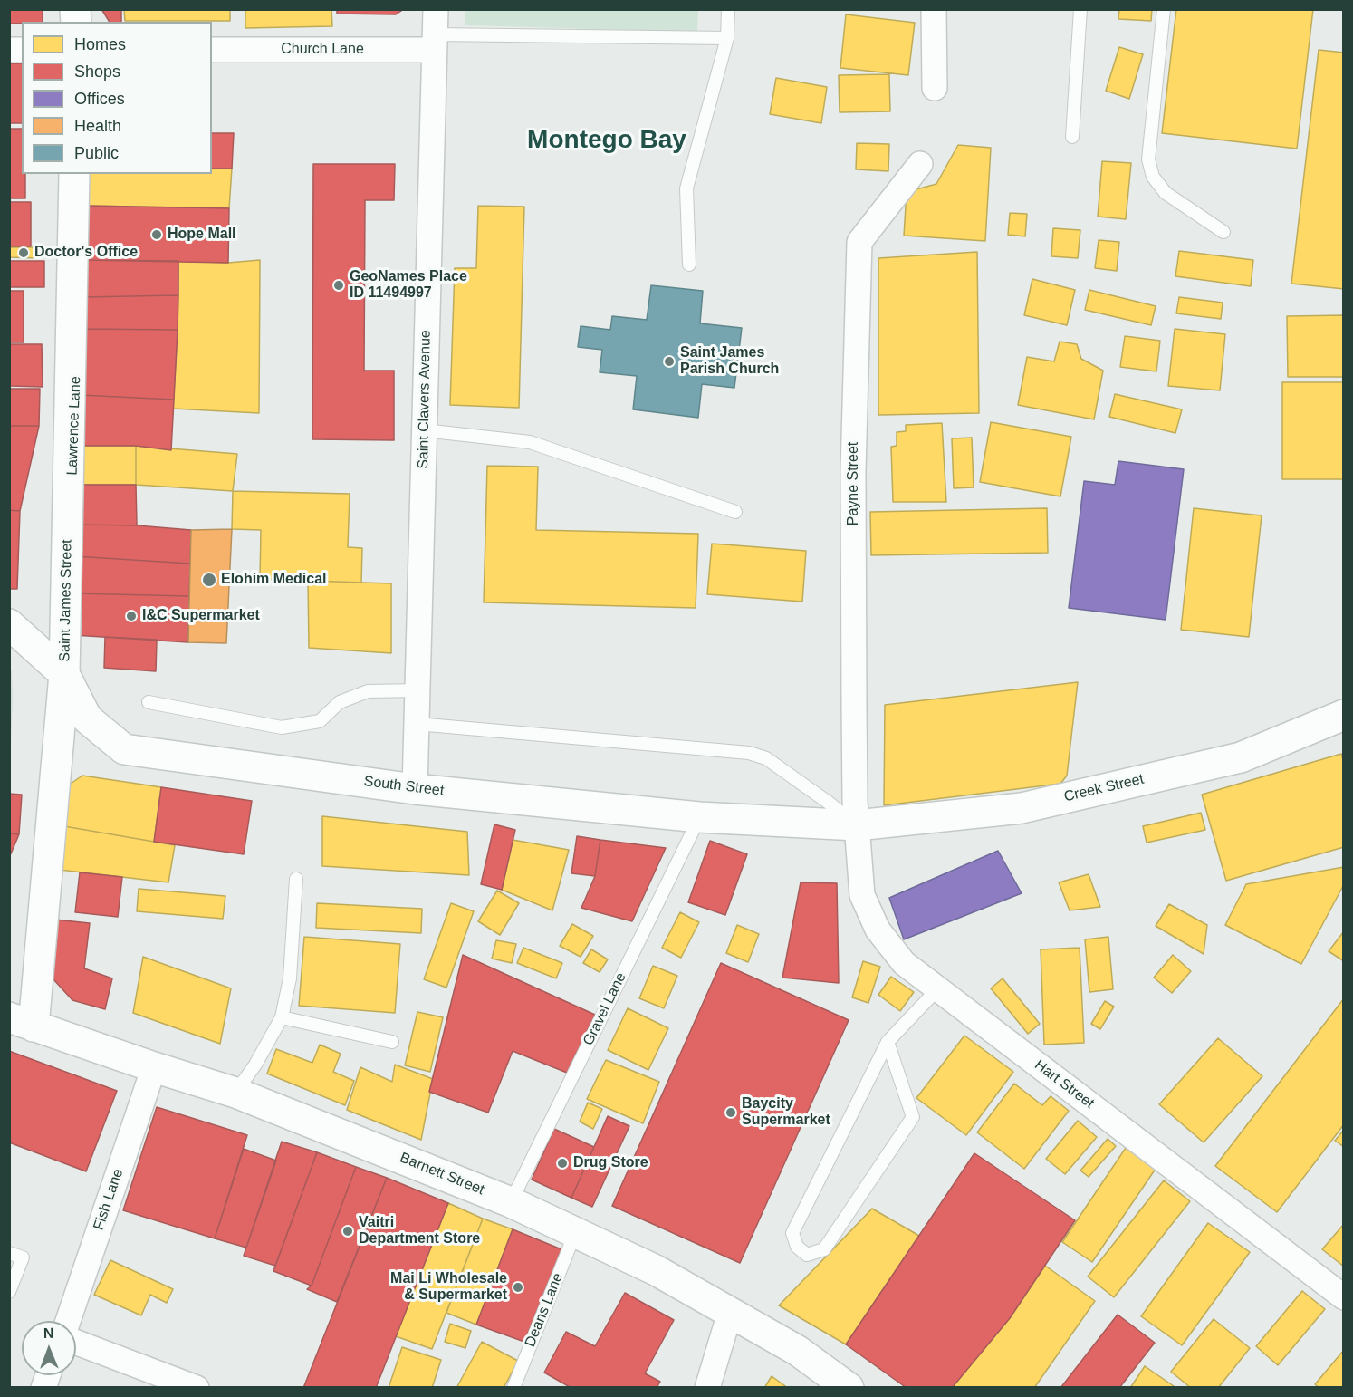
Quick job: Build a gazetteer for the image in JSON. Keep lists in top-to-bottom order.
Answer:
{
  "streets": {
    "main road": [
      "Saint James Street",
      "South Street",
      "Creek Street",
      "Barnett Street"
    ],
    "street": [
      "Church Lane",
      "Saint Clavers Avenue",
      "Lawrence Lane",
      "Payne Street",
      "Hart Street",
      "Fish Lane"
    ],
    "lane": ["Gravel Lane", "Deans Lane"]
  },
  "crossings": [
    ["Church Lane", "Saint Clavers Avenue"],
    ["Saint Clavers Avenue", "South Street"],
    ["Lawrence Lane", "Saint James Street"],
    ["Lawrence Lane", "South Street"],
    ["Payne Street", "South Street"],
    ["Payne Street", "Creek Street"],
    ["Payne Street", "Hart Street"],
    ["Saint James Street", "South Street"],
    ["Saint James Street", "Barnett Street"],
    ["South Street", "Creek Street"],
    ["South Street", "Gravel Lane"],
    ["South Street", "Hart Street"],
    ["Creek Street", "Hart Street"],
    ["Gravel Lane", "Barnett Street"],
    ["Barnett Street", "Fish Lane"],
    ["Barnett Street", "Deans Lane"]
  ],
  "districts": ["Montego Bay"],
  "places": [
    "Hope Mall",
    "Doctor's Office",
    "GeoNames Place ID 11494997",
    "Saint James Parish Church",
    "Elohim Medical",
    "I&C Supermarket",
    "Baycity Supermarket",
    "Drug Store",
    "Vaitri Department Store",
    "Mai Li Wholesale & Supermarket"
  ],
  "legend": [
    "Homes",
    "Shops",
    "Offices",
    "Health",
    "Public"
  ],
  "north": "top"
}
